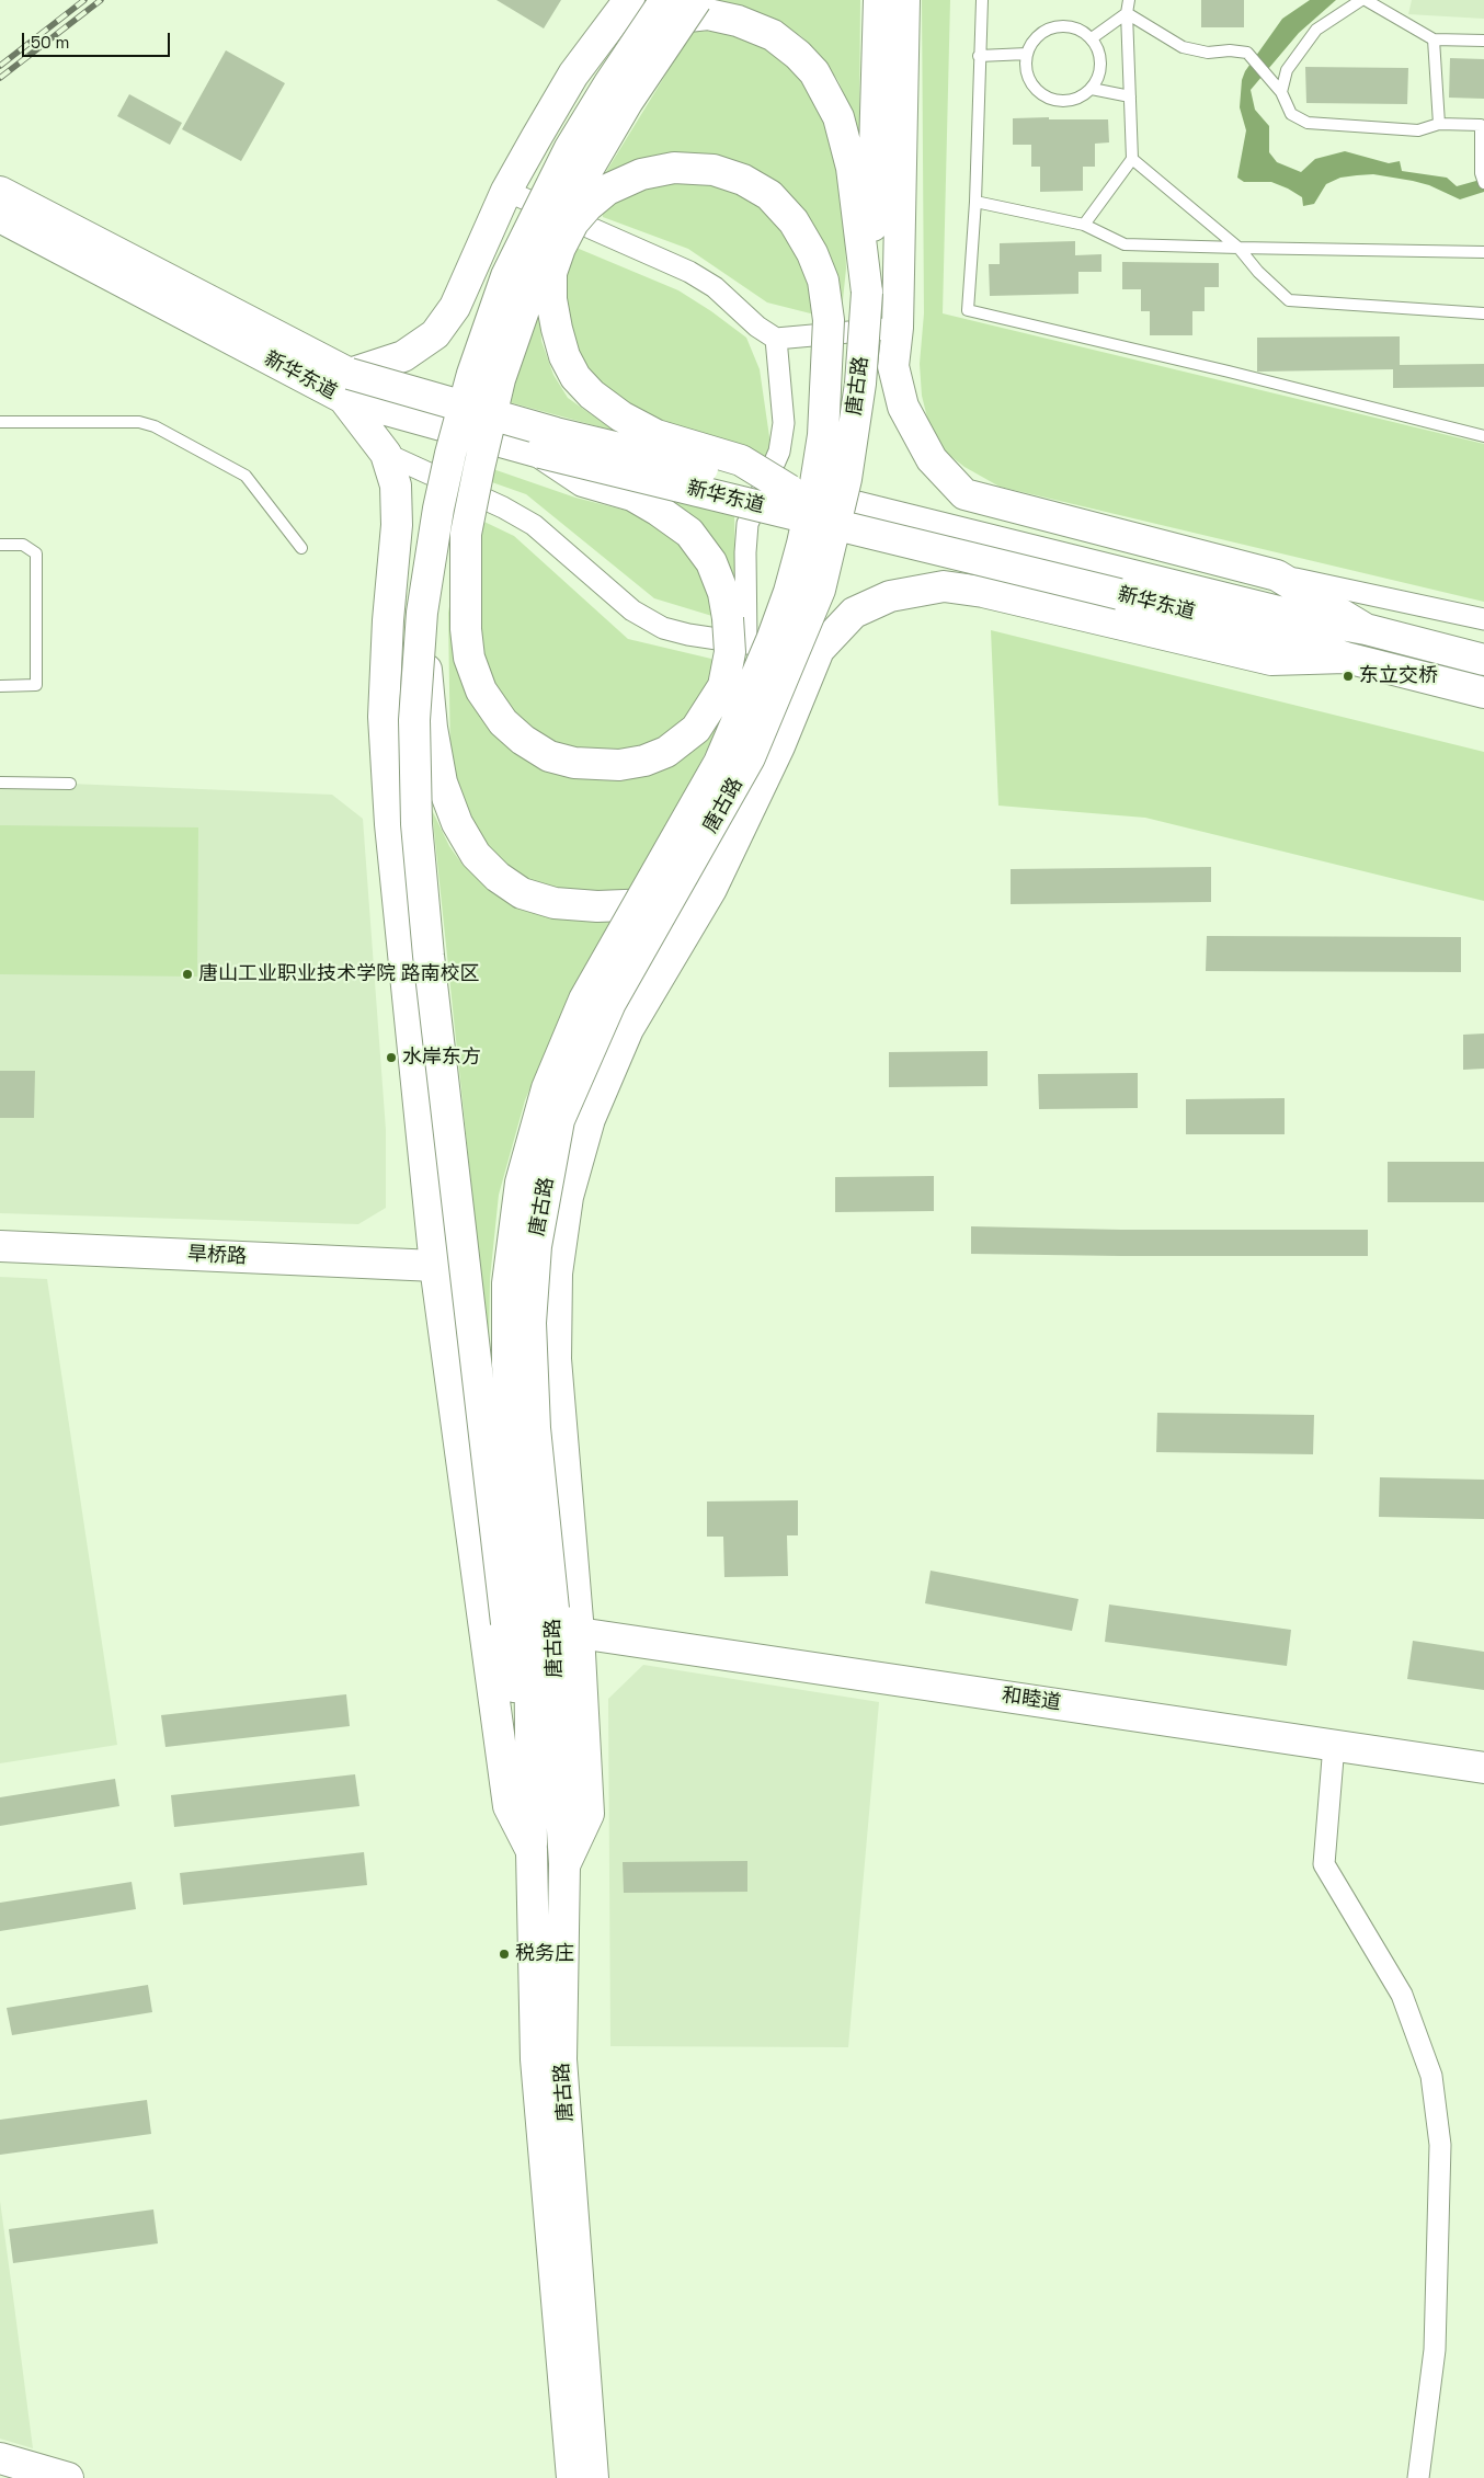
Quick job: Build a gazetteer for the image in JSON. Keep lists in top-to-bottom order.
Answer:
{
  "streets": {
    "main road": [
      "新华东道",
      "唐古路",
      "旱桥路",
      "和睦道"
    ]
  },
  "places": [
    "东立交桥",
    "唐山工业职业技术学院 路南校区",
    "水岸东方",
    "税务庄"
  ],
  "scale_bar": "50 m"
}
